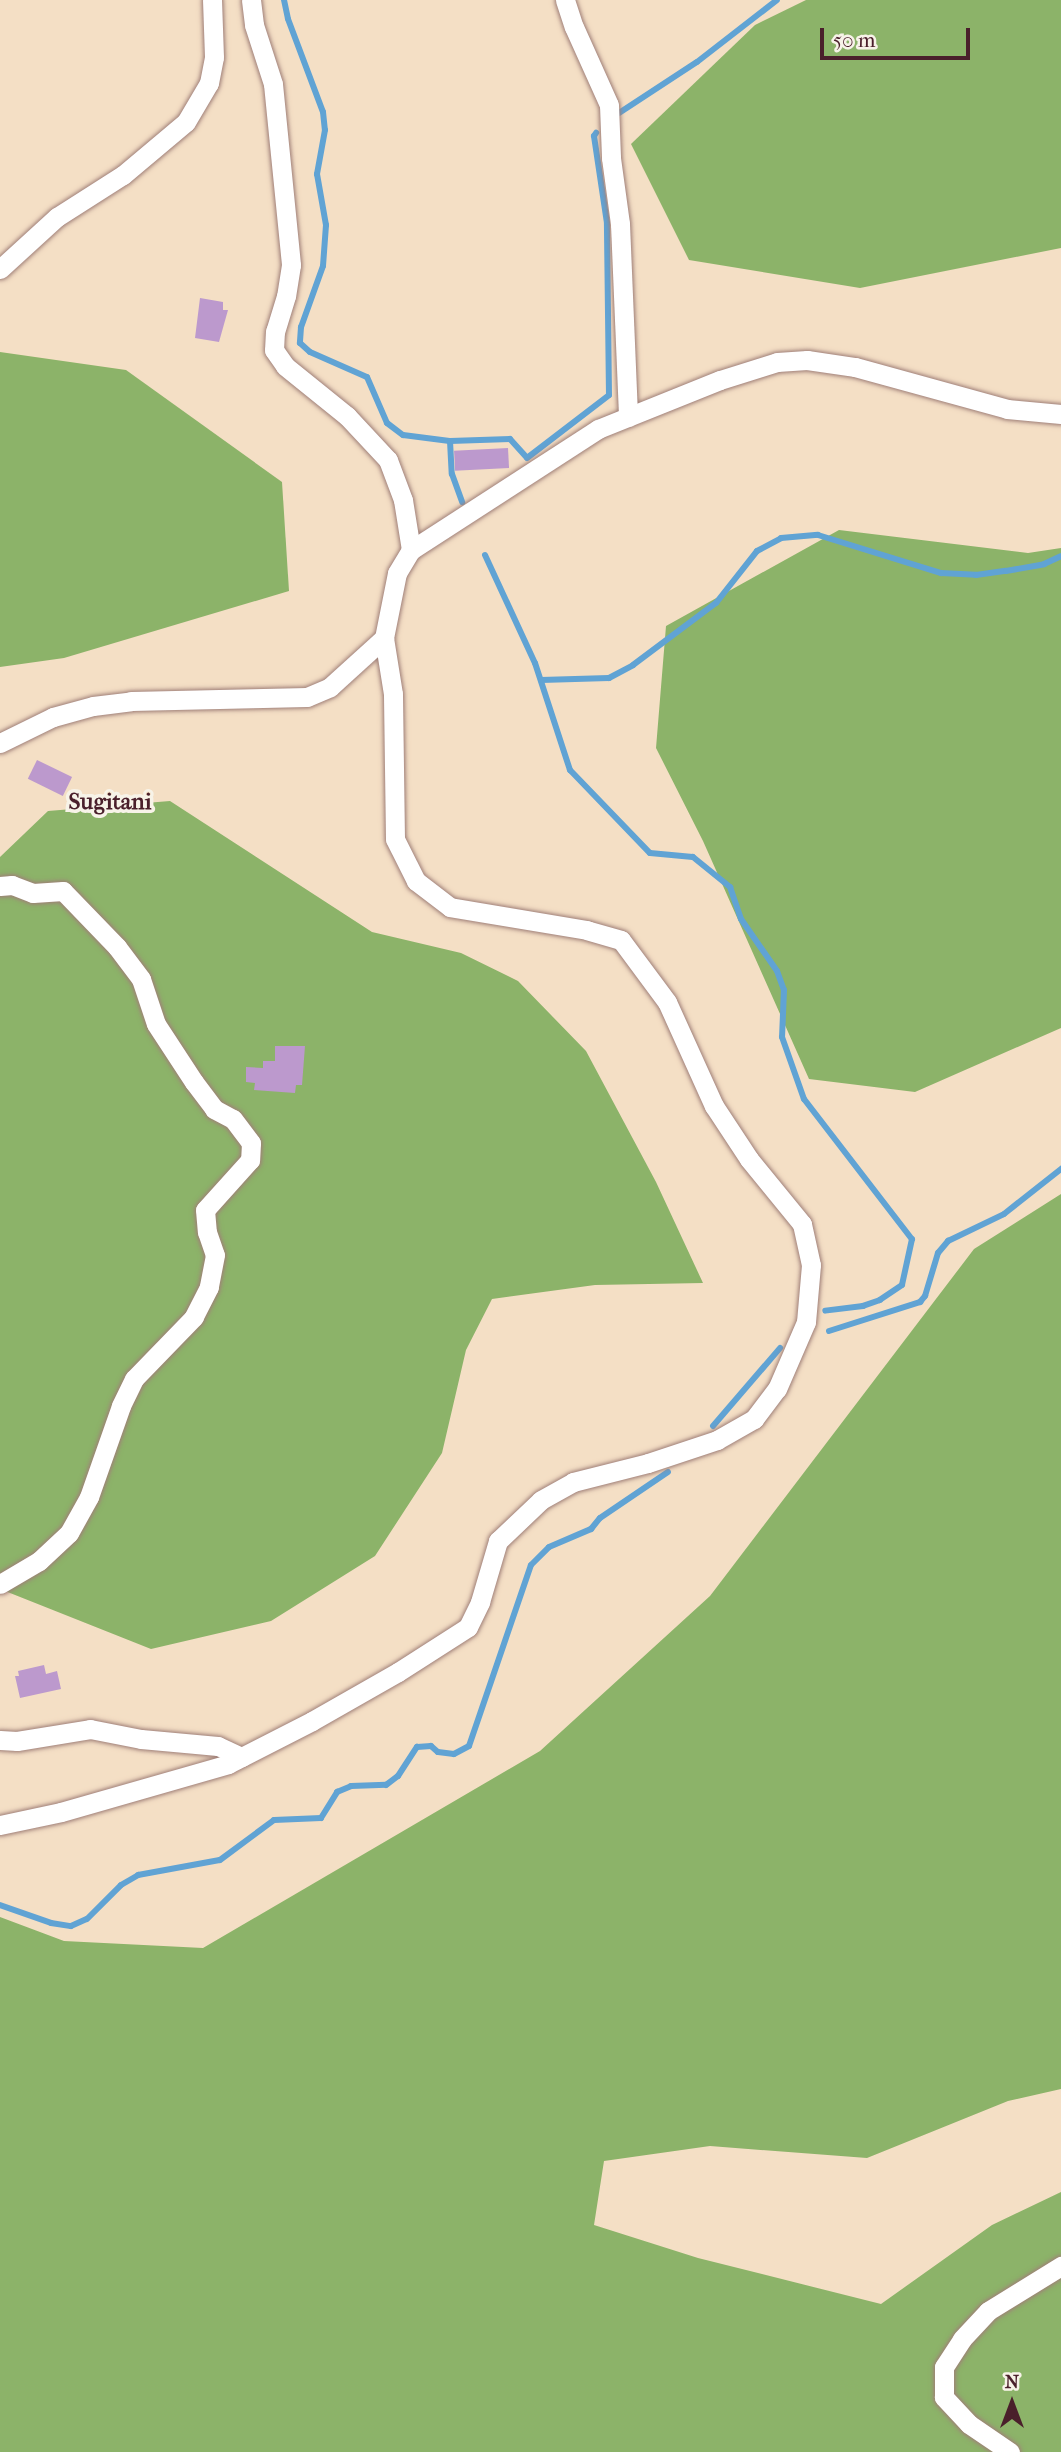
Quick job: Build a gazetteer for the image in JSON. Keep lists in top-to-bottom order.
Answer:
{
  "districts": ["Sugitani"],
  "scale_bar": "50 m",
  "north": "top"
}
